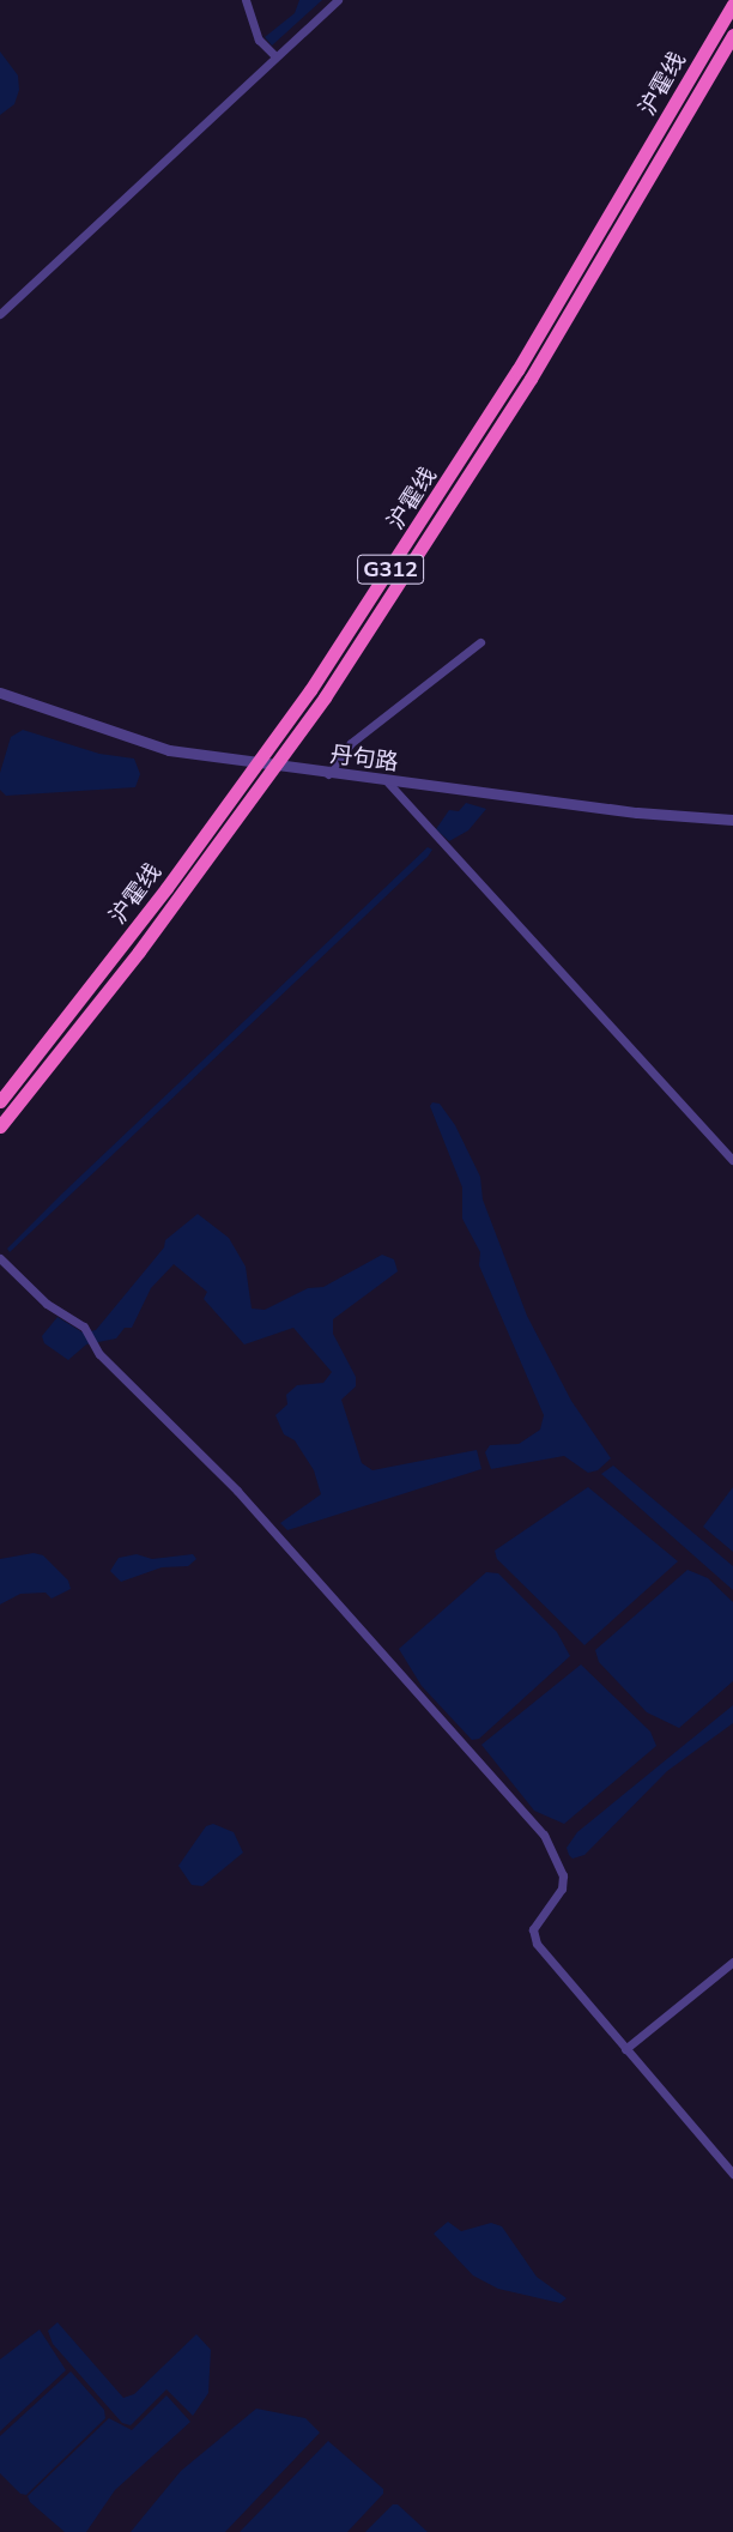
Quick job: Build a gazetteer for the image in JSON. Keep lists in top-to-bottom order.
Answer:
{
  "streets": {
    "highway": ["沪霍线", "G312"],
    "street": ["丹句路"]
  },
  "crossings": [
    ["沪霍线", "丹句路"]
  ]
}
